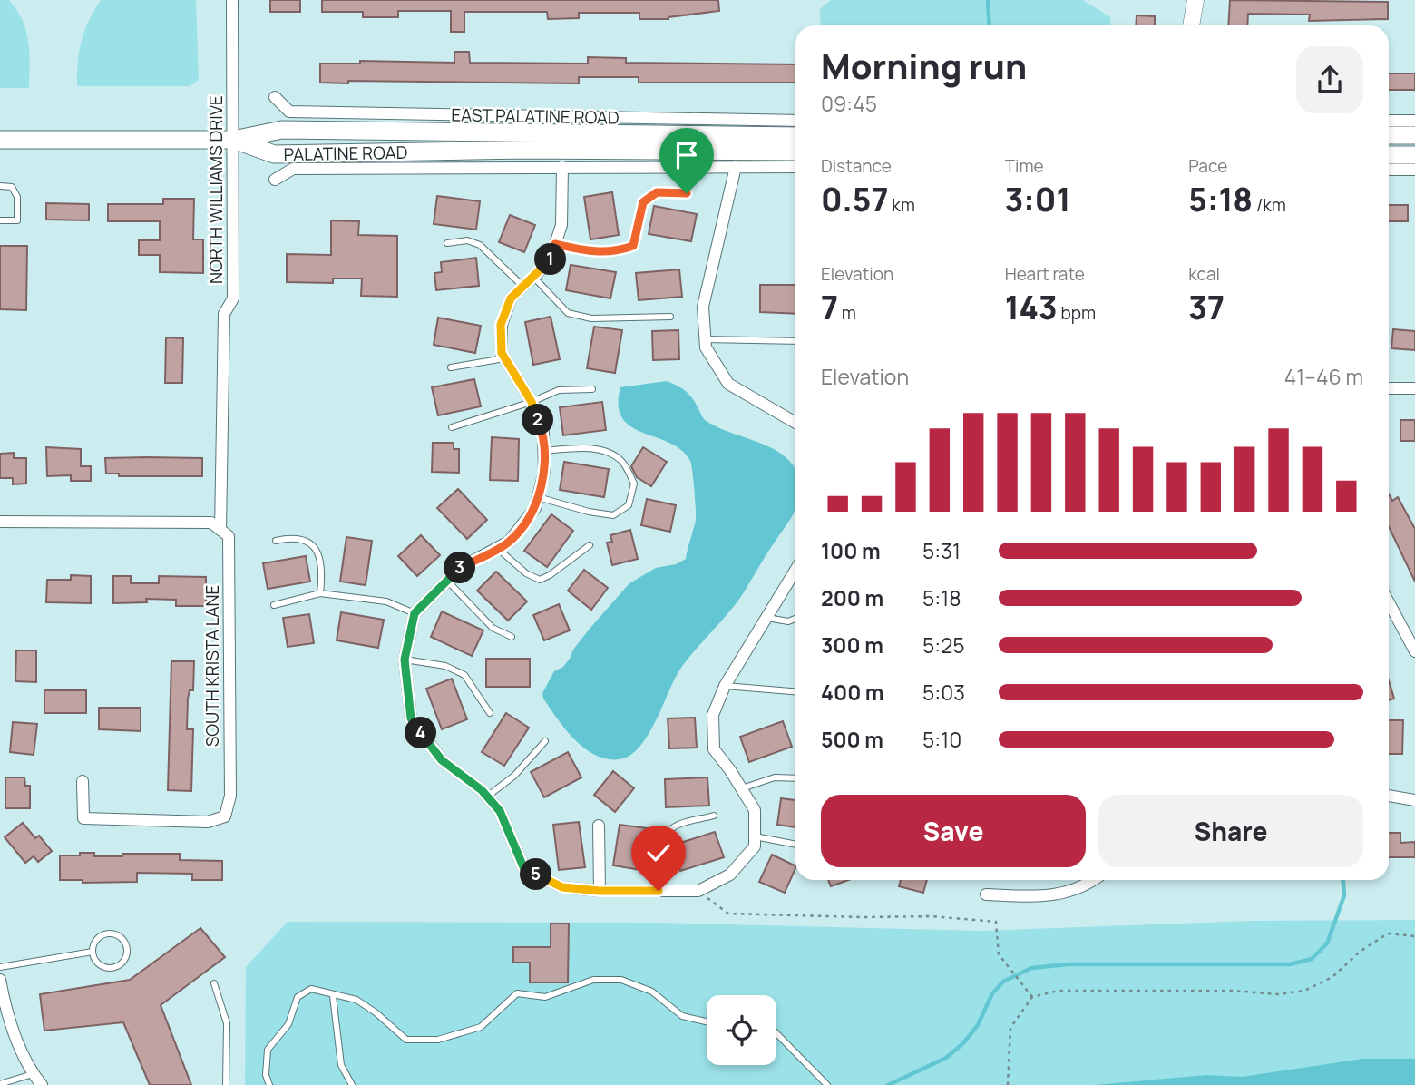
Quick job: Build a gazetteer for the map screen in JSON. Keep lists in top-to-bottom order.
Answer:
{
  "streets": {
    "main road": ["PALATINE ROAD"],
    "street": ["EAST PALATINE ROAD", "NORTH WILLIAMS DRIVE", "SOUTH KRISTA LANE"]
  },
  "crossings": [
    ["PALATINE ROAD", "NORTH WILLIAMS DRIVE"],
    ["NORTH WILLIAMS DRIVE", "SOUTH KRISTA LANE"]
  ],
  "page": {
    "heading": ["Morning run", "09:45"],
    "stats": [
      ["Distance", "0.57 km"],
      ["Time", "3:01"],
      ["Pace", "5:18 /km"],
      ["Elevation", "7 m"],
      ["Heart rate", "143 bpm"],
      ["kcal", "37"]
    ],
    "pins": [
      "1",
      "2",
      "3",
      "4",
      "5"
    ],
    "chart": ["Elevation", "41–46 m"],
    "list": [
      {
        "name": "100 m",
        "note": "5:31"
      },
      {
        "name": "200 m",
        "note": "5:18"
      },
      {
        "name": "300 m",
        "note": "5:25"
      },
      {
        "name": "400 m",
        "note": "5:03"
      },
      {
        "name": "500 m",
        "note": "5:10"
      }
    ],
    "buttons": ["Save", "Share"]
  }
}
